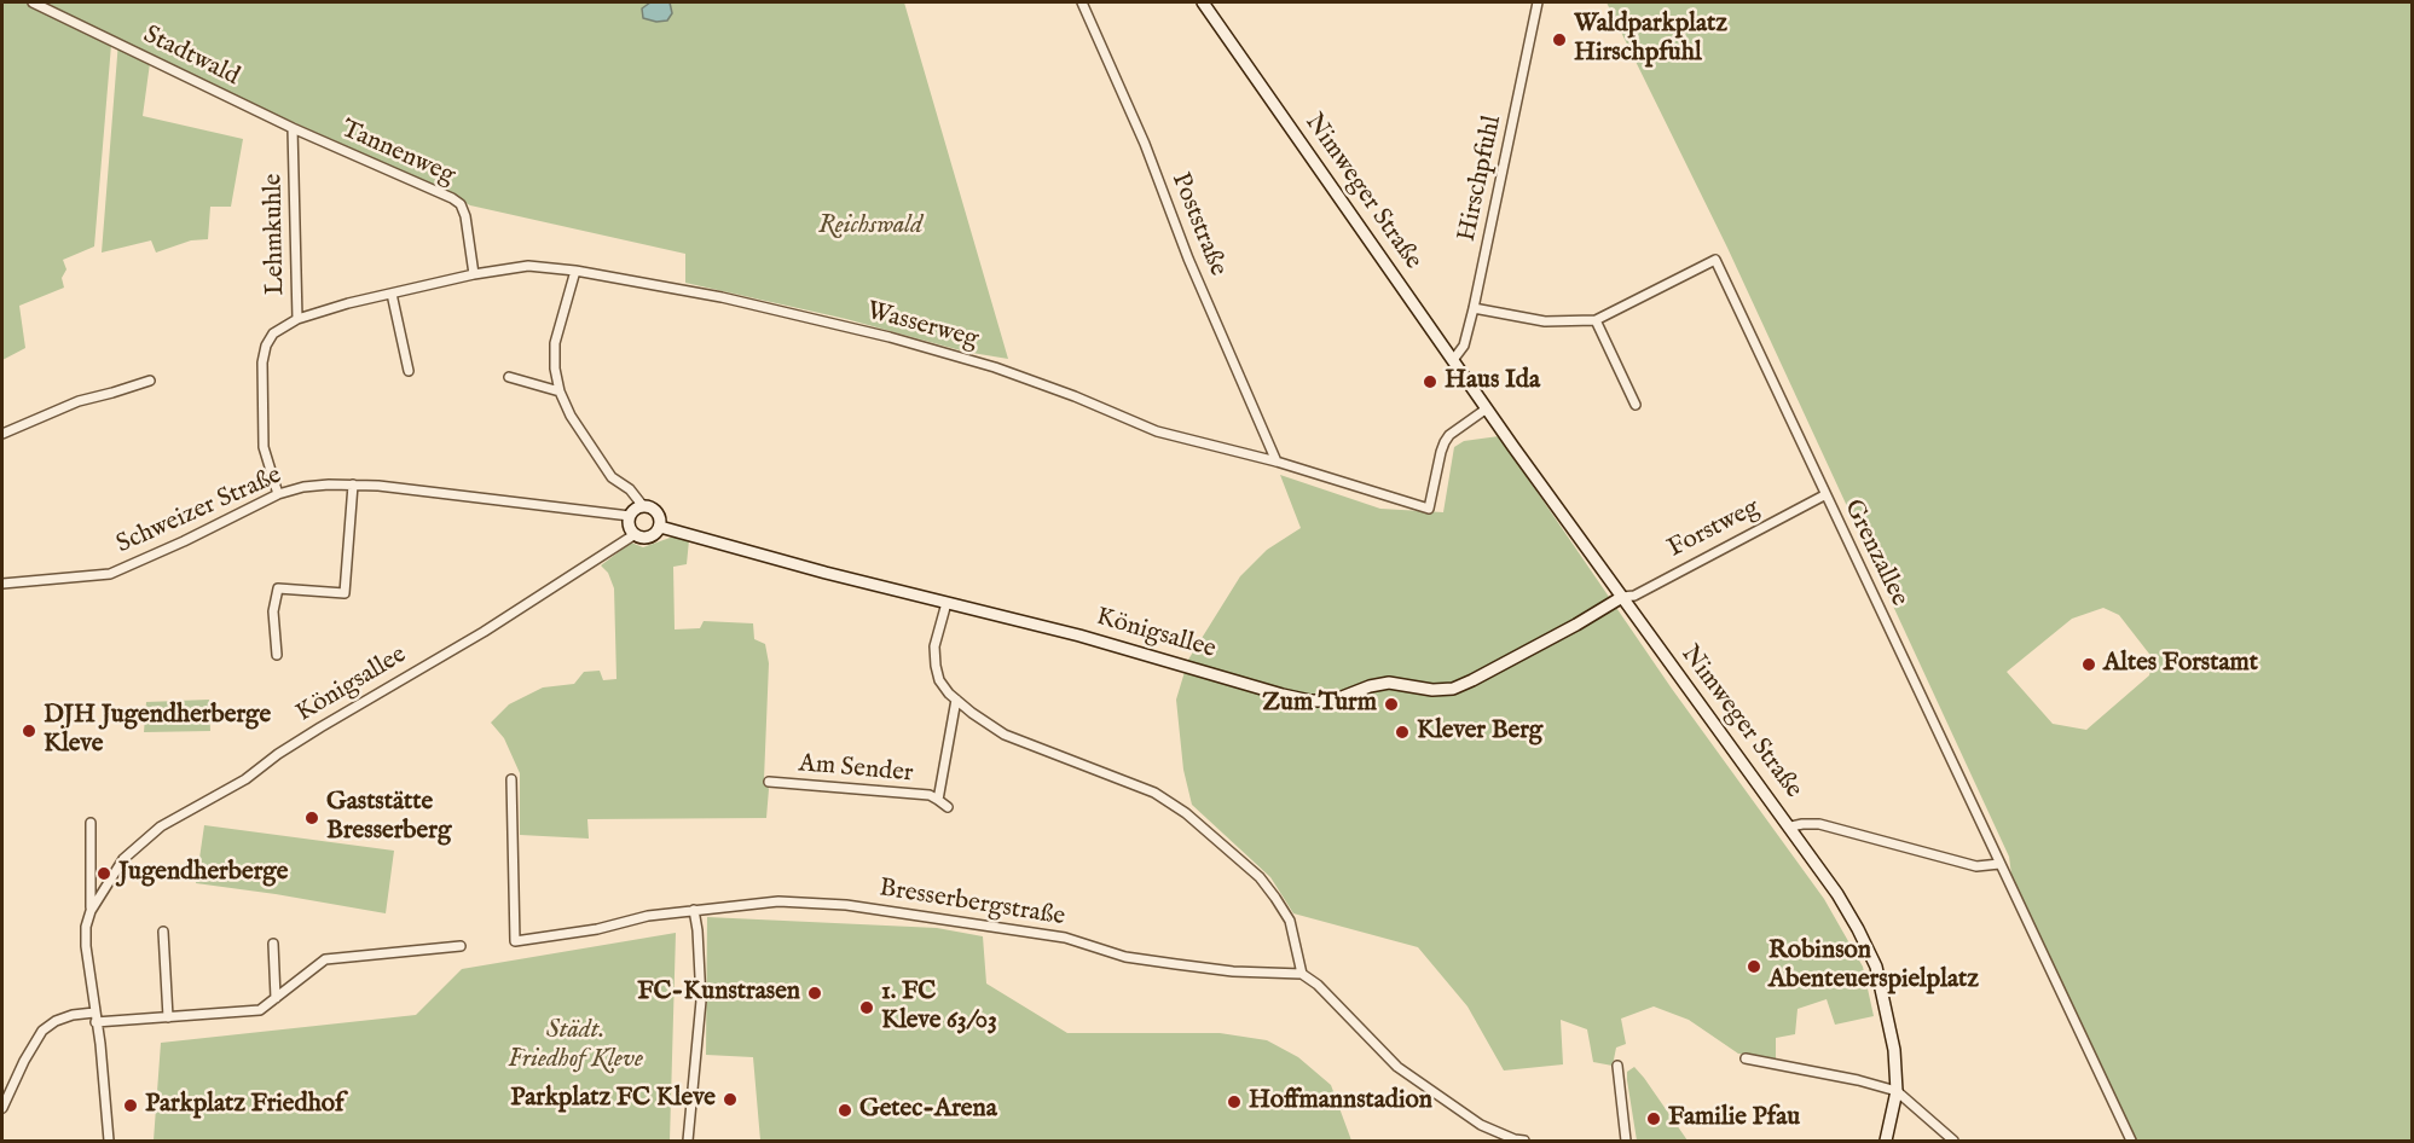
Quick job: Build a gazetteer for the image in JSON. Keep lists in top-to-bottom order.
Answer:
{
  "streets": {
    "main road": ["Nimweger Straße", "Königsallee"],
    "street": [
      "Stadtwald",
      "Tannenweg",
      "Hirschpfuhl",
      "Poststraße",
      "Lehmkuhle",
      "Wasserweg",
      "Schweizer Straße",
      "Forstweg",
      "Grenzallee",
      "Am Sender",
      "Bresserbergstraße"
    ]
  },
  "crossings": [
    ["Stadtwald", "Tannenweg"],
    ["Stadtwald", "Lehmkuhle"],
    ["Tannenweg", "Lehmkuhle"],
    ["Tannenweg", "Wasserweg"],
    ["Hirschpfuhl", "Nimweger Straße"],
    ["Nimweger Straße", "Wasserweg"],
    ["Nimweger Straße", "Forstweg"],
    ["Nimweger Straße", "Königsallee"],
    ["Poststraße", "Wasserweg"],
    ["Lehmkuhle", "Wasserweg"],
    ["Lehmkuhle", "Schweizer Straße"],
    ["Schweizer Straße", "Königsallee"],
    ["Forstweg", "Grenzallee"],
    ["Forstweg", "Königsallee"]
  ],
  "parks": ["Reichswald", "Städt. Friedhof Kleve"],
  "places": [
    "Waldparkplatz Hirschpfuhl",
    "Haus Ida",
    "Altes Forstamt",
    "Zum Turm",
    "DJH Jugendherberge Kleve",
    "Klever Berg",
    "Gaststätte Bresserberg",
    "Jugendherberge",
    "Robinson Abenteuerspielplatz",
    "FC-Kunstrasen",
    "1. FC Kleve 63/03",
    "Parkplatz FC Kleve",
    "Hoffmannstadion",
    "Parkplatz Friedhof",
    "Getec-Arena",
    "Familie Pfau"
  ]
}
